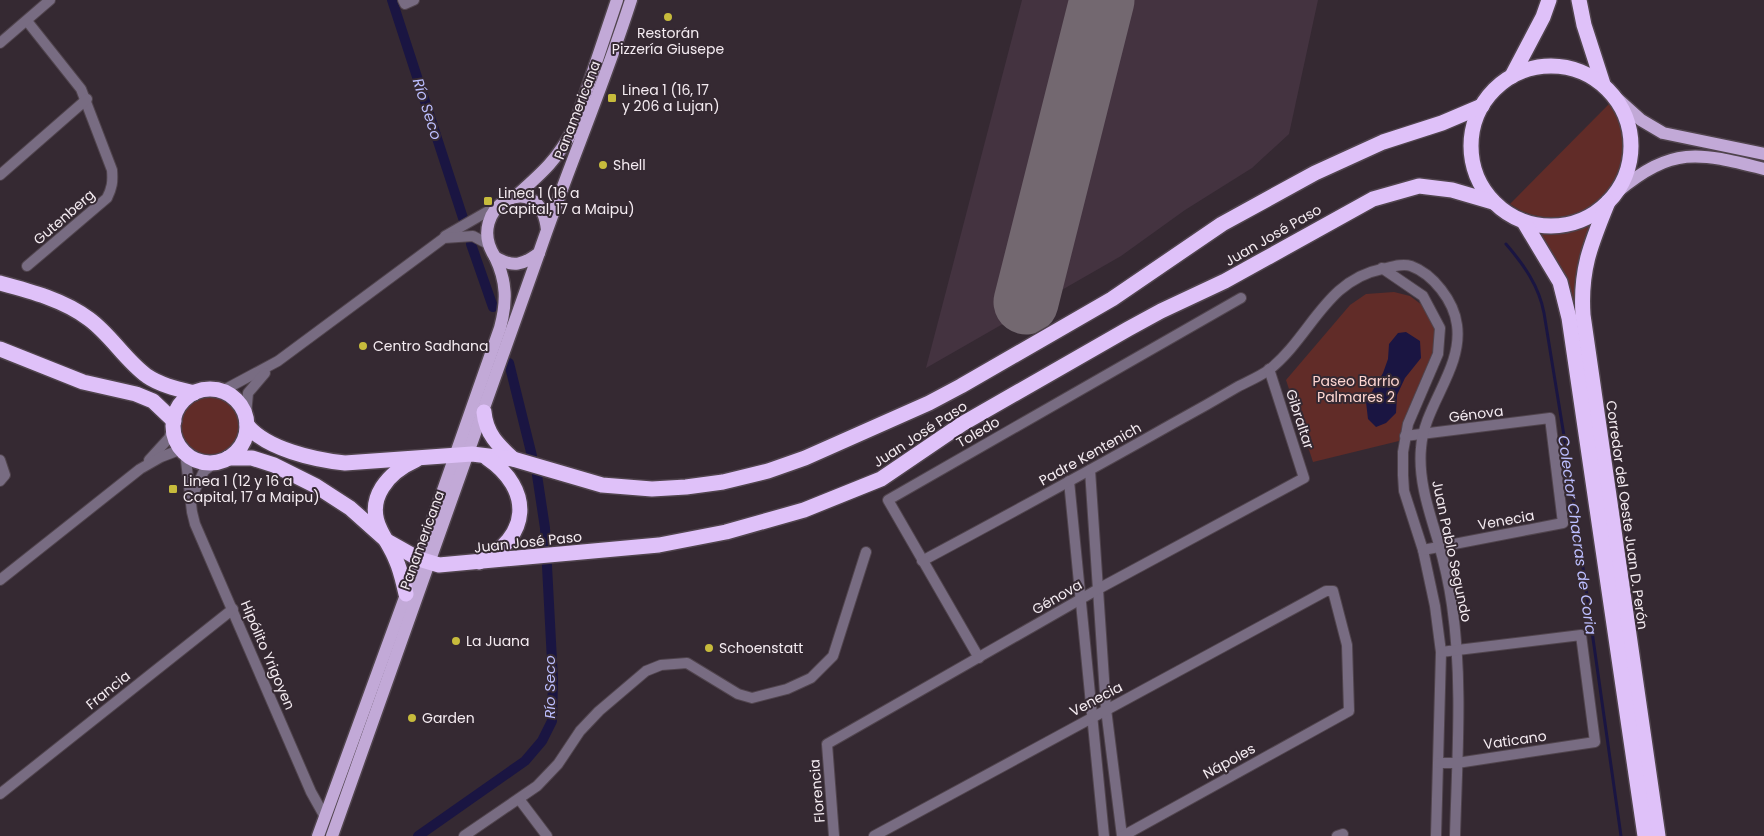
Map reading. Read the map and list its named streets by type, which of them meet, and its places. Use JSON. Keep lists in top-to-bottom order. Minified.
{"streets":{"highway":["Juan José Paso","Corredor del Oeste Juan D. Perón"],"main road":["Panamericana"],"street":["Gutenberg","Génova","Gibraltar","Toledo","Padre Kentenich","Venecia","Juan Pablo Segundo","Hipólito Yrigoyen","Francia","Vaticano","Nápoles","Florencia"]},"crossings":[["Panamericana","Juan José Paso"],["Panamericana","Hipólito Yrigoyen"],["Juan José Paso","Corredor del Oeste Juan D. Perón"],["Juan José Paso","Hipólito Yrigoyen"],["Génova","Gibraltar"],["Génova","Toledo"],["Génova","Venecia"],["Génova","Juan Pablo Segundo"],["Génova","Florencia"],["Gibraltar","Padre Kentenich"],["Gibraltar","Juan Pablo Segundo"],["Toledo","Padre Kentenich"],["Padre Kentenich","Juan Pablo Segundo"],["Venecia","Juan Pablo Segundo"],["Venecia","Nápoles"],["Juan Pablo Segundo","Vaticano"],["Hipólito Yrigoyen","Francia"]],"water":["Río Seco","Colector Chacras de Coria"],"parks":["Paseo Barrio Palmares 2"],"places":{"other":["Restorán Pizzería Giusepe","Shell","Centro Sadhana","La Juana","Schoenstatt","Garden"],"transit":["Linea 1 (16, 17 y 206 a Lujan)","Linea 1 (16 a Capital, 17 a Maipu)","Linea 1 (12 y 16 a Capital, 17 a Maipu)"]}}
